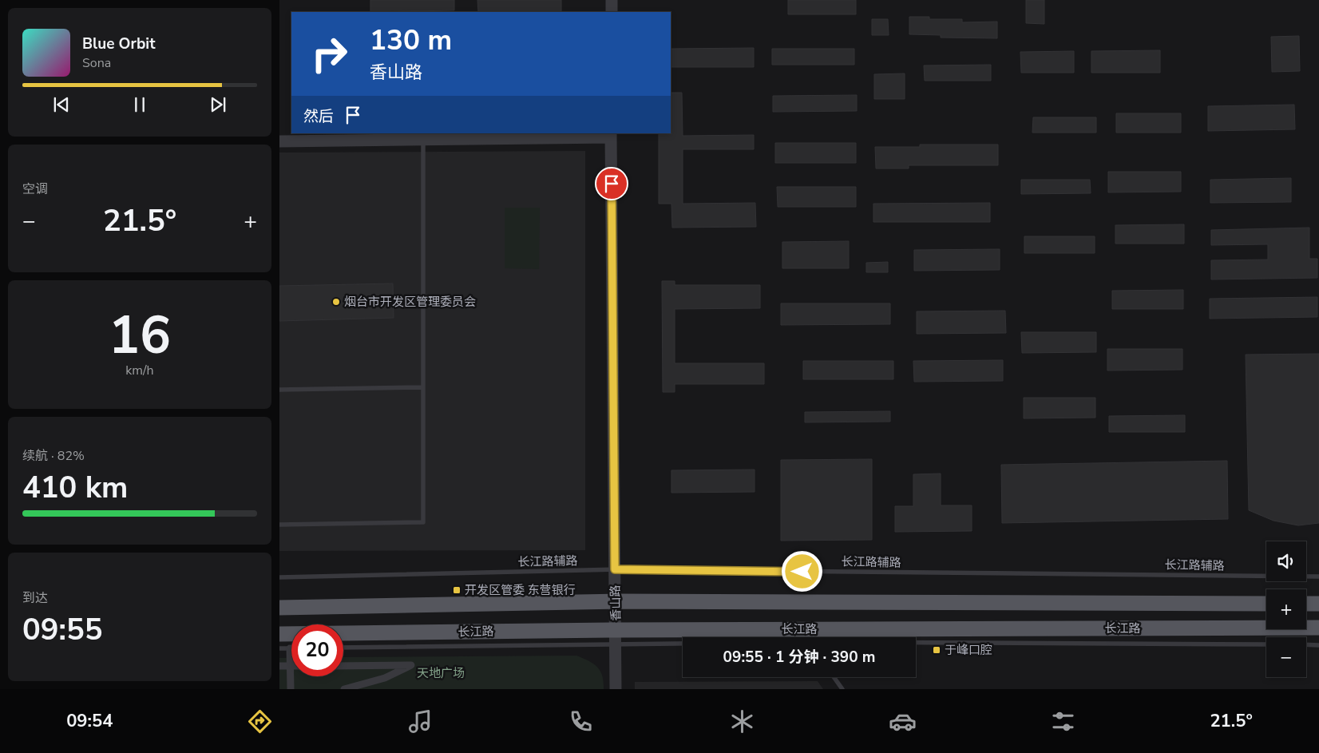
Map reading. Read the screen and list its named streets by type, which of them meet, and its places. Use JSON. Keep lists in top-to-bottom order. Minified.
{"streets":{"main road":["长江路"],"street":["香山路"],"lane":["长江路辅路"]},"crossings":[["长江路辅路","香山路"],["香山路","长江路"]],"parks":["天地广场"],"places":{"other":["烟台市开发区管理委员会"],"transit":["开发区管委 东营银行","于峰口腔"]},"page":{"turn":["130 m","香山路"],"song":["Blue Orbit","Sona"],"then":"然后","tile":["空调",["16","km/h"],["续航 · 82%","410 km"],["到达","09:55"]],"heat":["−","21.5°","+"],"map_buttons":["+","−"],"limit":"20","trip":"09:55 · 1 分钟 · 390 m","tabs":["09:54","21.5°"]}}
